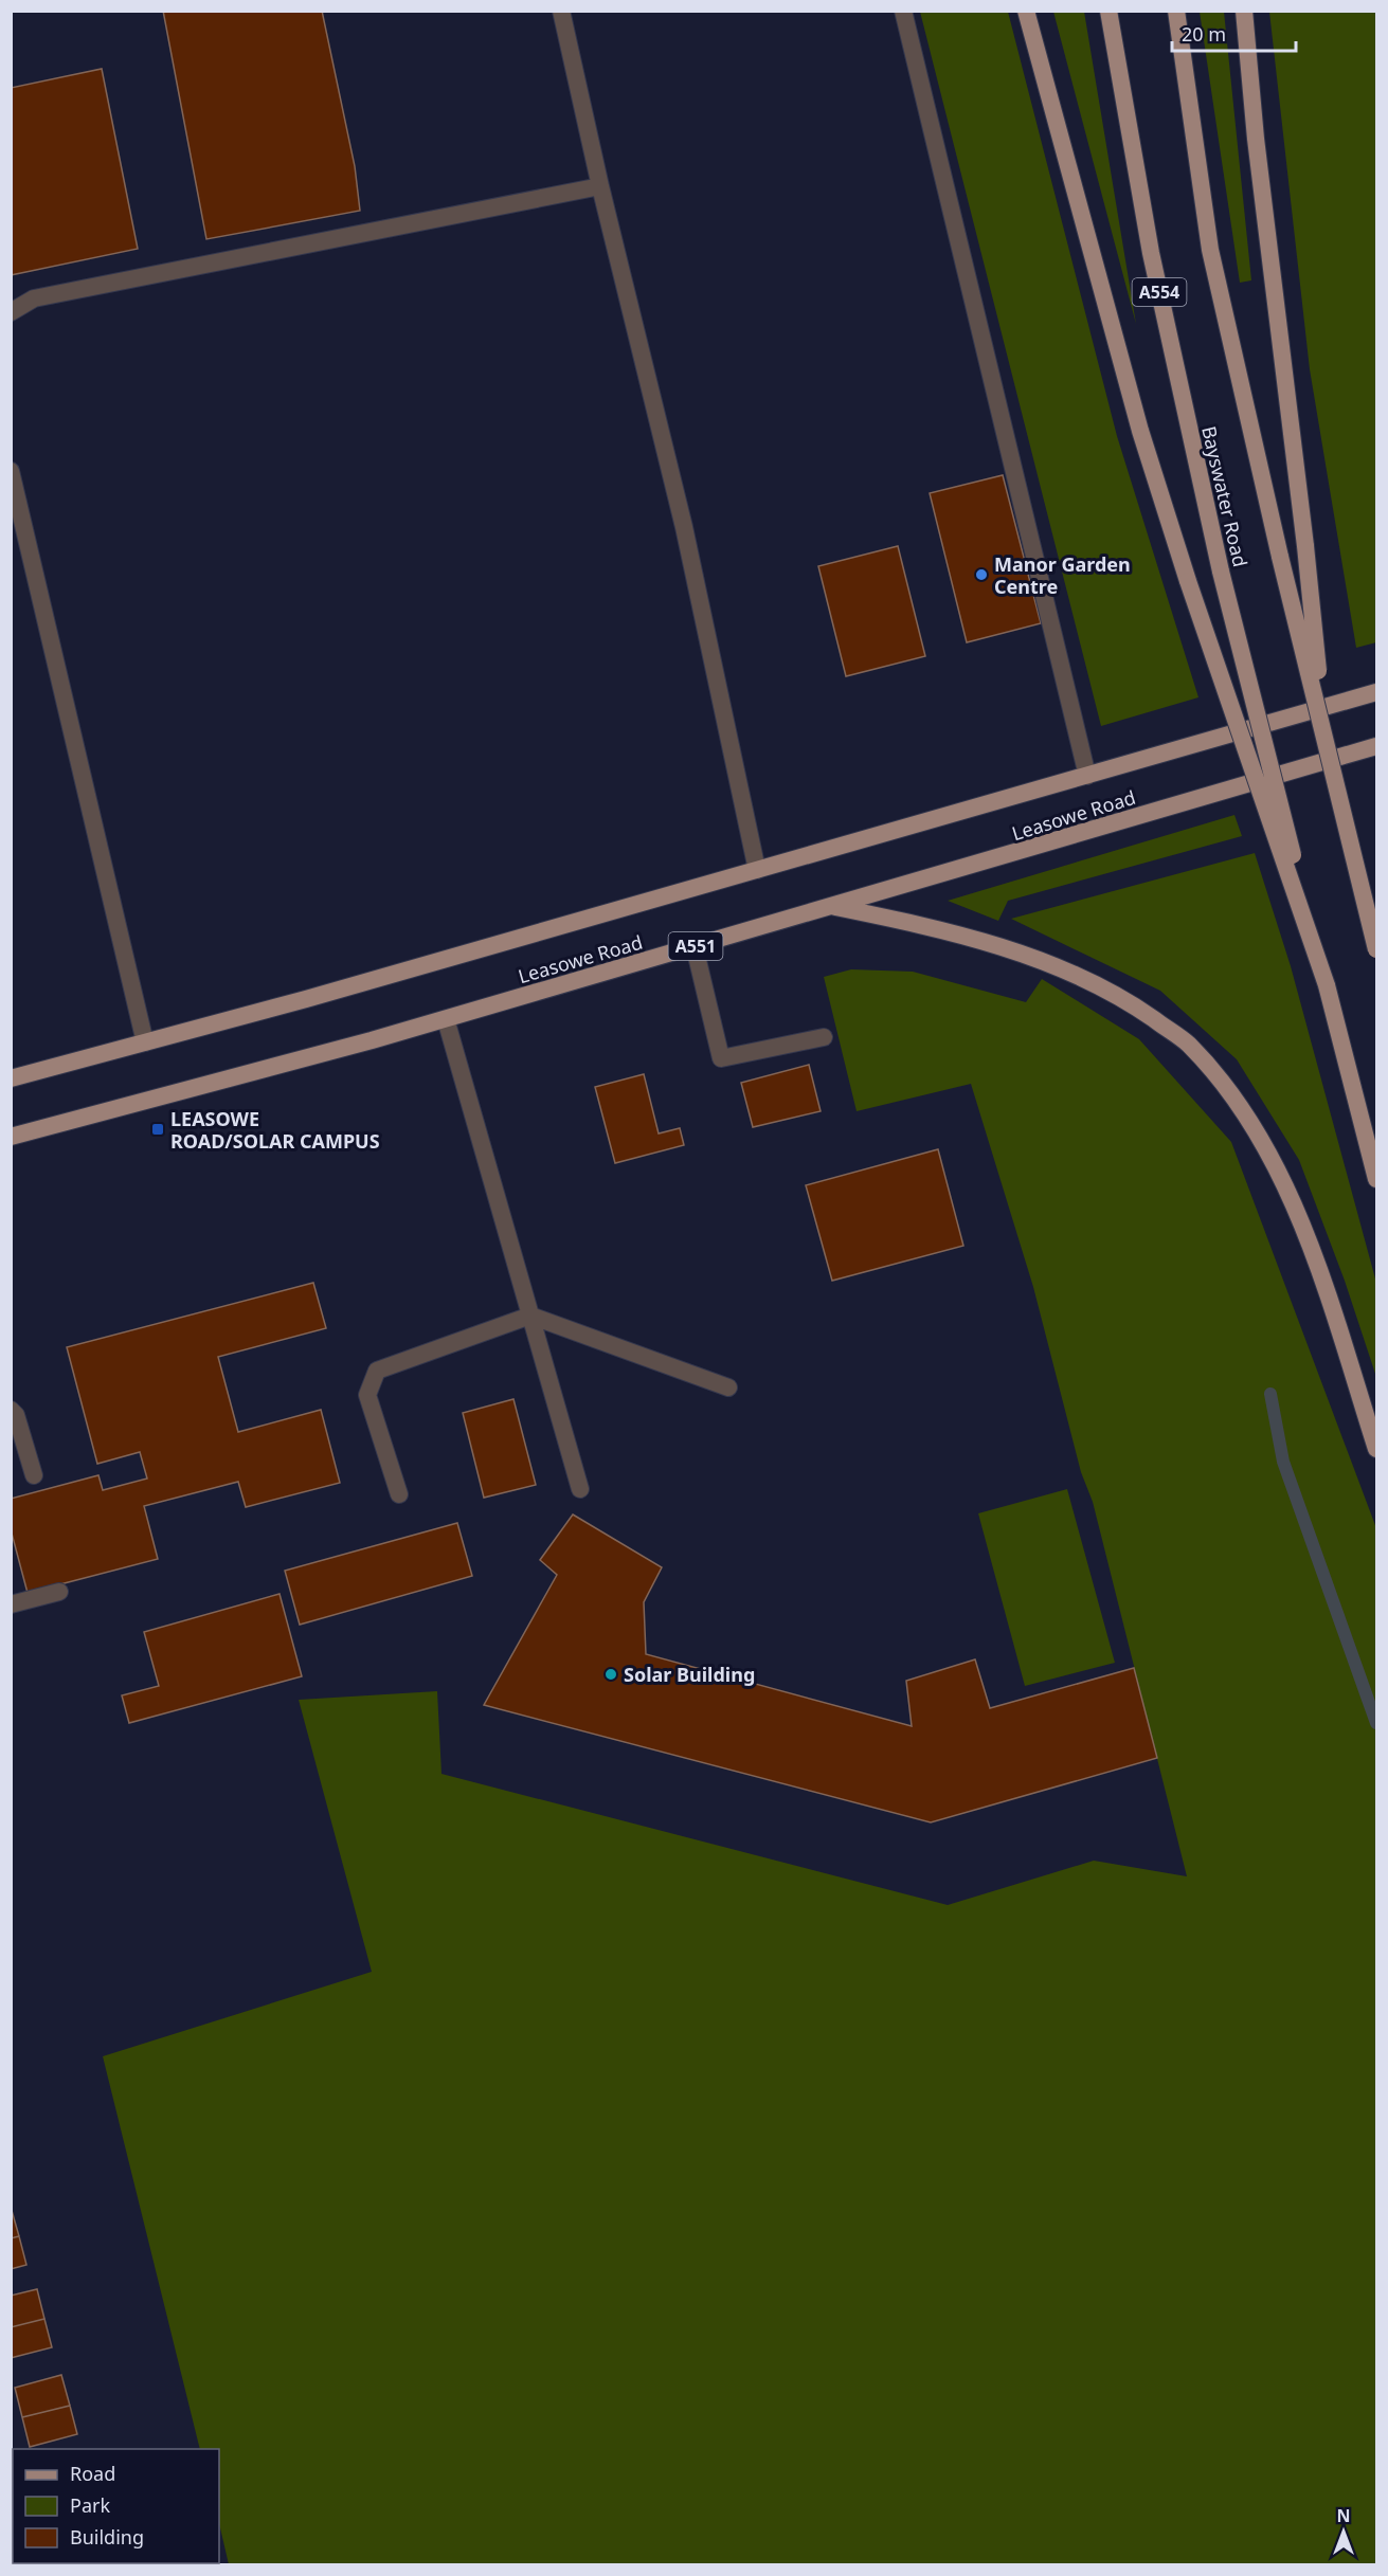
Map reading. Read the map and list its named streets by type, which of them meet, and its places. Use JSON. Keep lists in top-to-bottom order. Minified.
{"streets":{"main road":["A554","Bayswater Road","Leasowe Road","A551"]},"crossings":[["A554","Bayswater Road"]],"places":{"other":["Manor Garden Centre","Solar Building"],"transit":["LEASOWE ROAD/SOLAR CAMPUS"]},"legend":["Road","Park","Building"],"scale_bar":"20 m","north":"top"}
